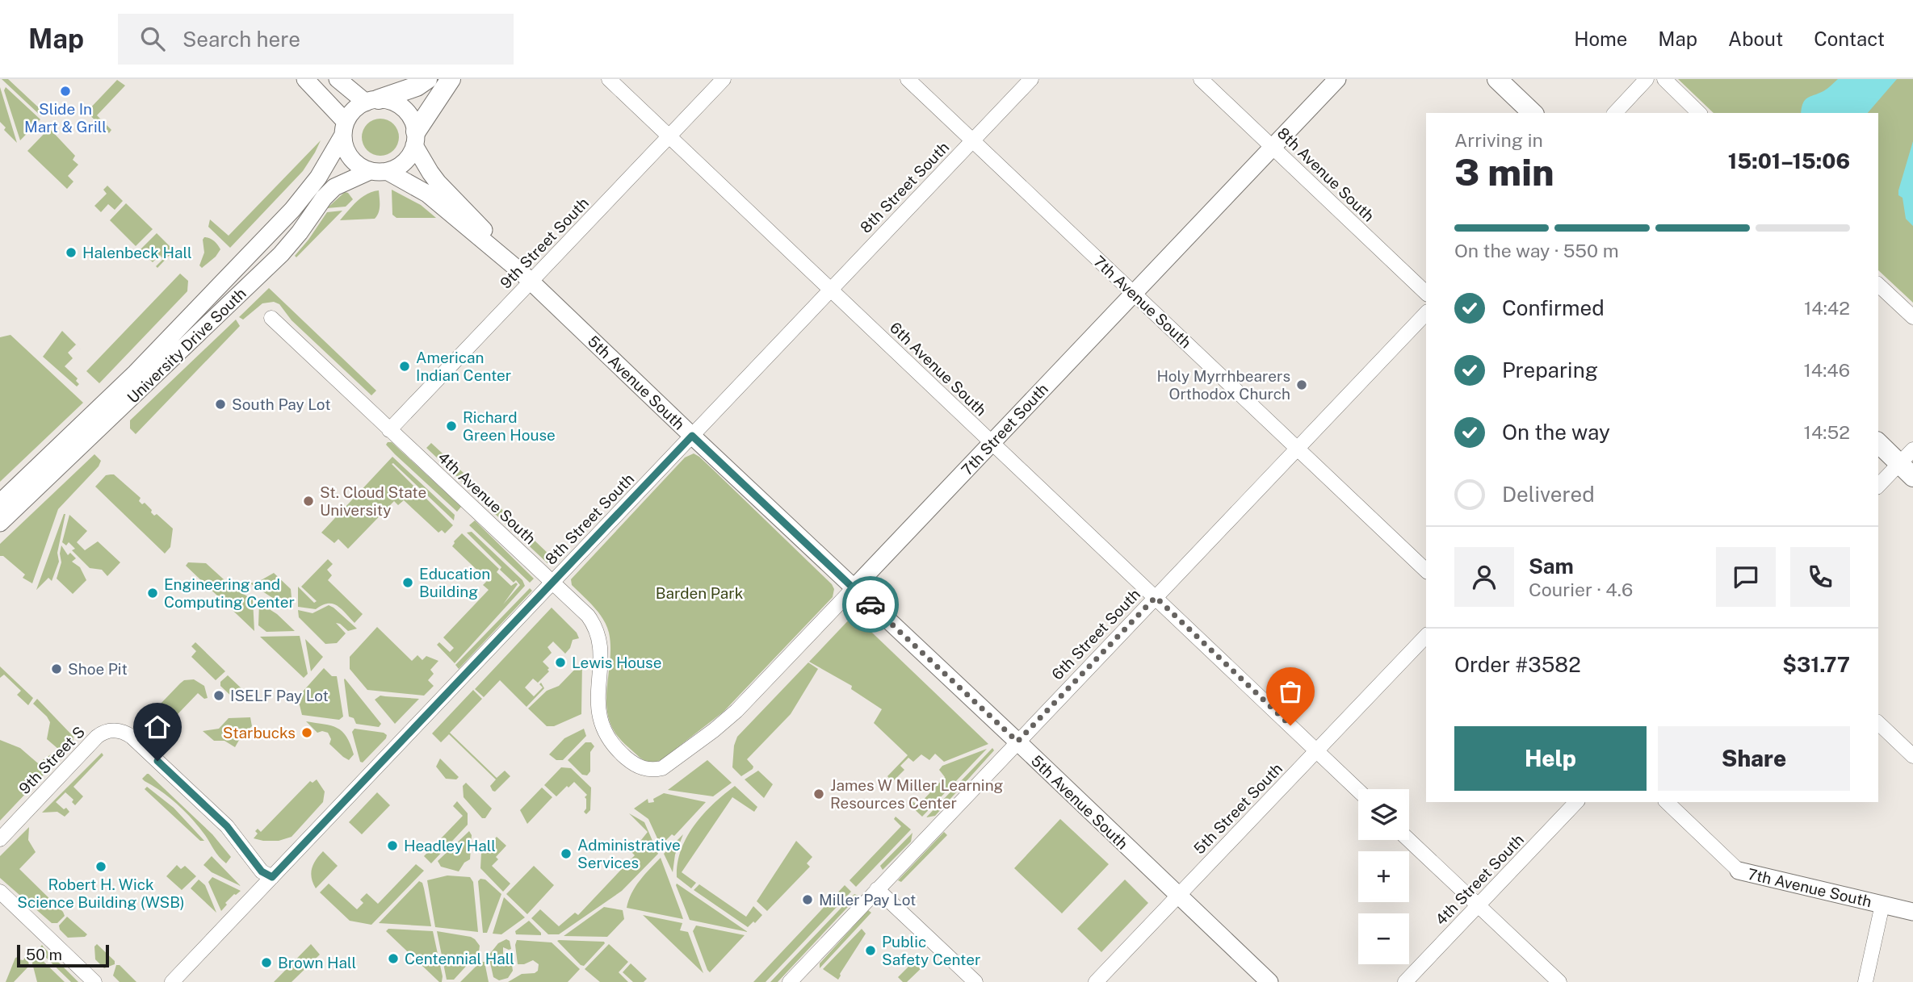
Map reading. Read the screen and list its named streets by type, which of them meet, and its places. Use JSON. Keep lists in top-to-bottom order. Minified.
{"streets":{"street":["8th Avenue South","8th Street South","9th Street South","7th Avenue South","University Drive South","6th Avenue South","5th Avenue South","7th Street South","4th Avenue South","6th Street South","9th Street S","5th Street South","4th Street South"]},"crossings":[["8th Avenue South","7th Street South"],["8th Street South","7th Avenue South"],["8th Street South","6th Avenue South"],["8th Street South","5th Avenue South"],["8th Street South","4th Avenue South"],["8th Street South","9th Street S"],["9th Street South","6th Avenue South"],["9th Street South","5th Avenue South"],["9th Street South","4th Avenue South"],["7th Avenue South","7th Street South"],["7th Avenue South","6th Street South"],["University Drive South","5th Avenue South"],["6th Avenue South","7th Street South"],["6th Avenue South","6th Street South"],["6th Avenue South","5th Street South"],["5th Avenue South","7th Street South"],["5th Avenue South","6th Street South"],["5th Avenue South","5th Street South"],["7th Street South","4th Avenue South"]],"parks":["Barden Park"],"places":["Slide In Mart & Grill","Halenbeck Hall","American Indian Center","Holy Myrrhbearers Orthodox Church","South Pay Lot","Richard Green House","St. Cloud State University","Education Building","Engineering and Computing Center","Lewis House","Shoe Pit","ISELF Pay Lot","Starbucks","James W Miller Learning Resources Center","Headley Hall","Administrative Services","Robert H. Wick Science Building (WSB)","Miller Pay Lot","Public Safety Center","Centennial Hall","Brown Hall"],"scale_bar":"50 m","page":{"header":"Map","search":"Search here","nav":["Home","Map","About","Contact"],"heading":["3 min","Arriving in","15:01–15:06"],"panel":["Sam","Courier · 4.6","Order #3582","$31.77"],"bar":"On the way · 550 m","list":[["Confirmed","14:42"],["Preparing","14:46"],["On the way","14:52"],"Delivered"],"buttons":["Help","Share"],"map_buttons":["+","−"],"scale":"50 m"}}
